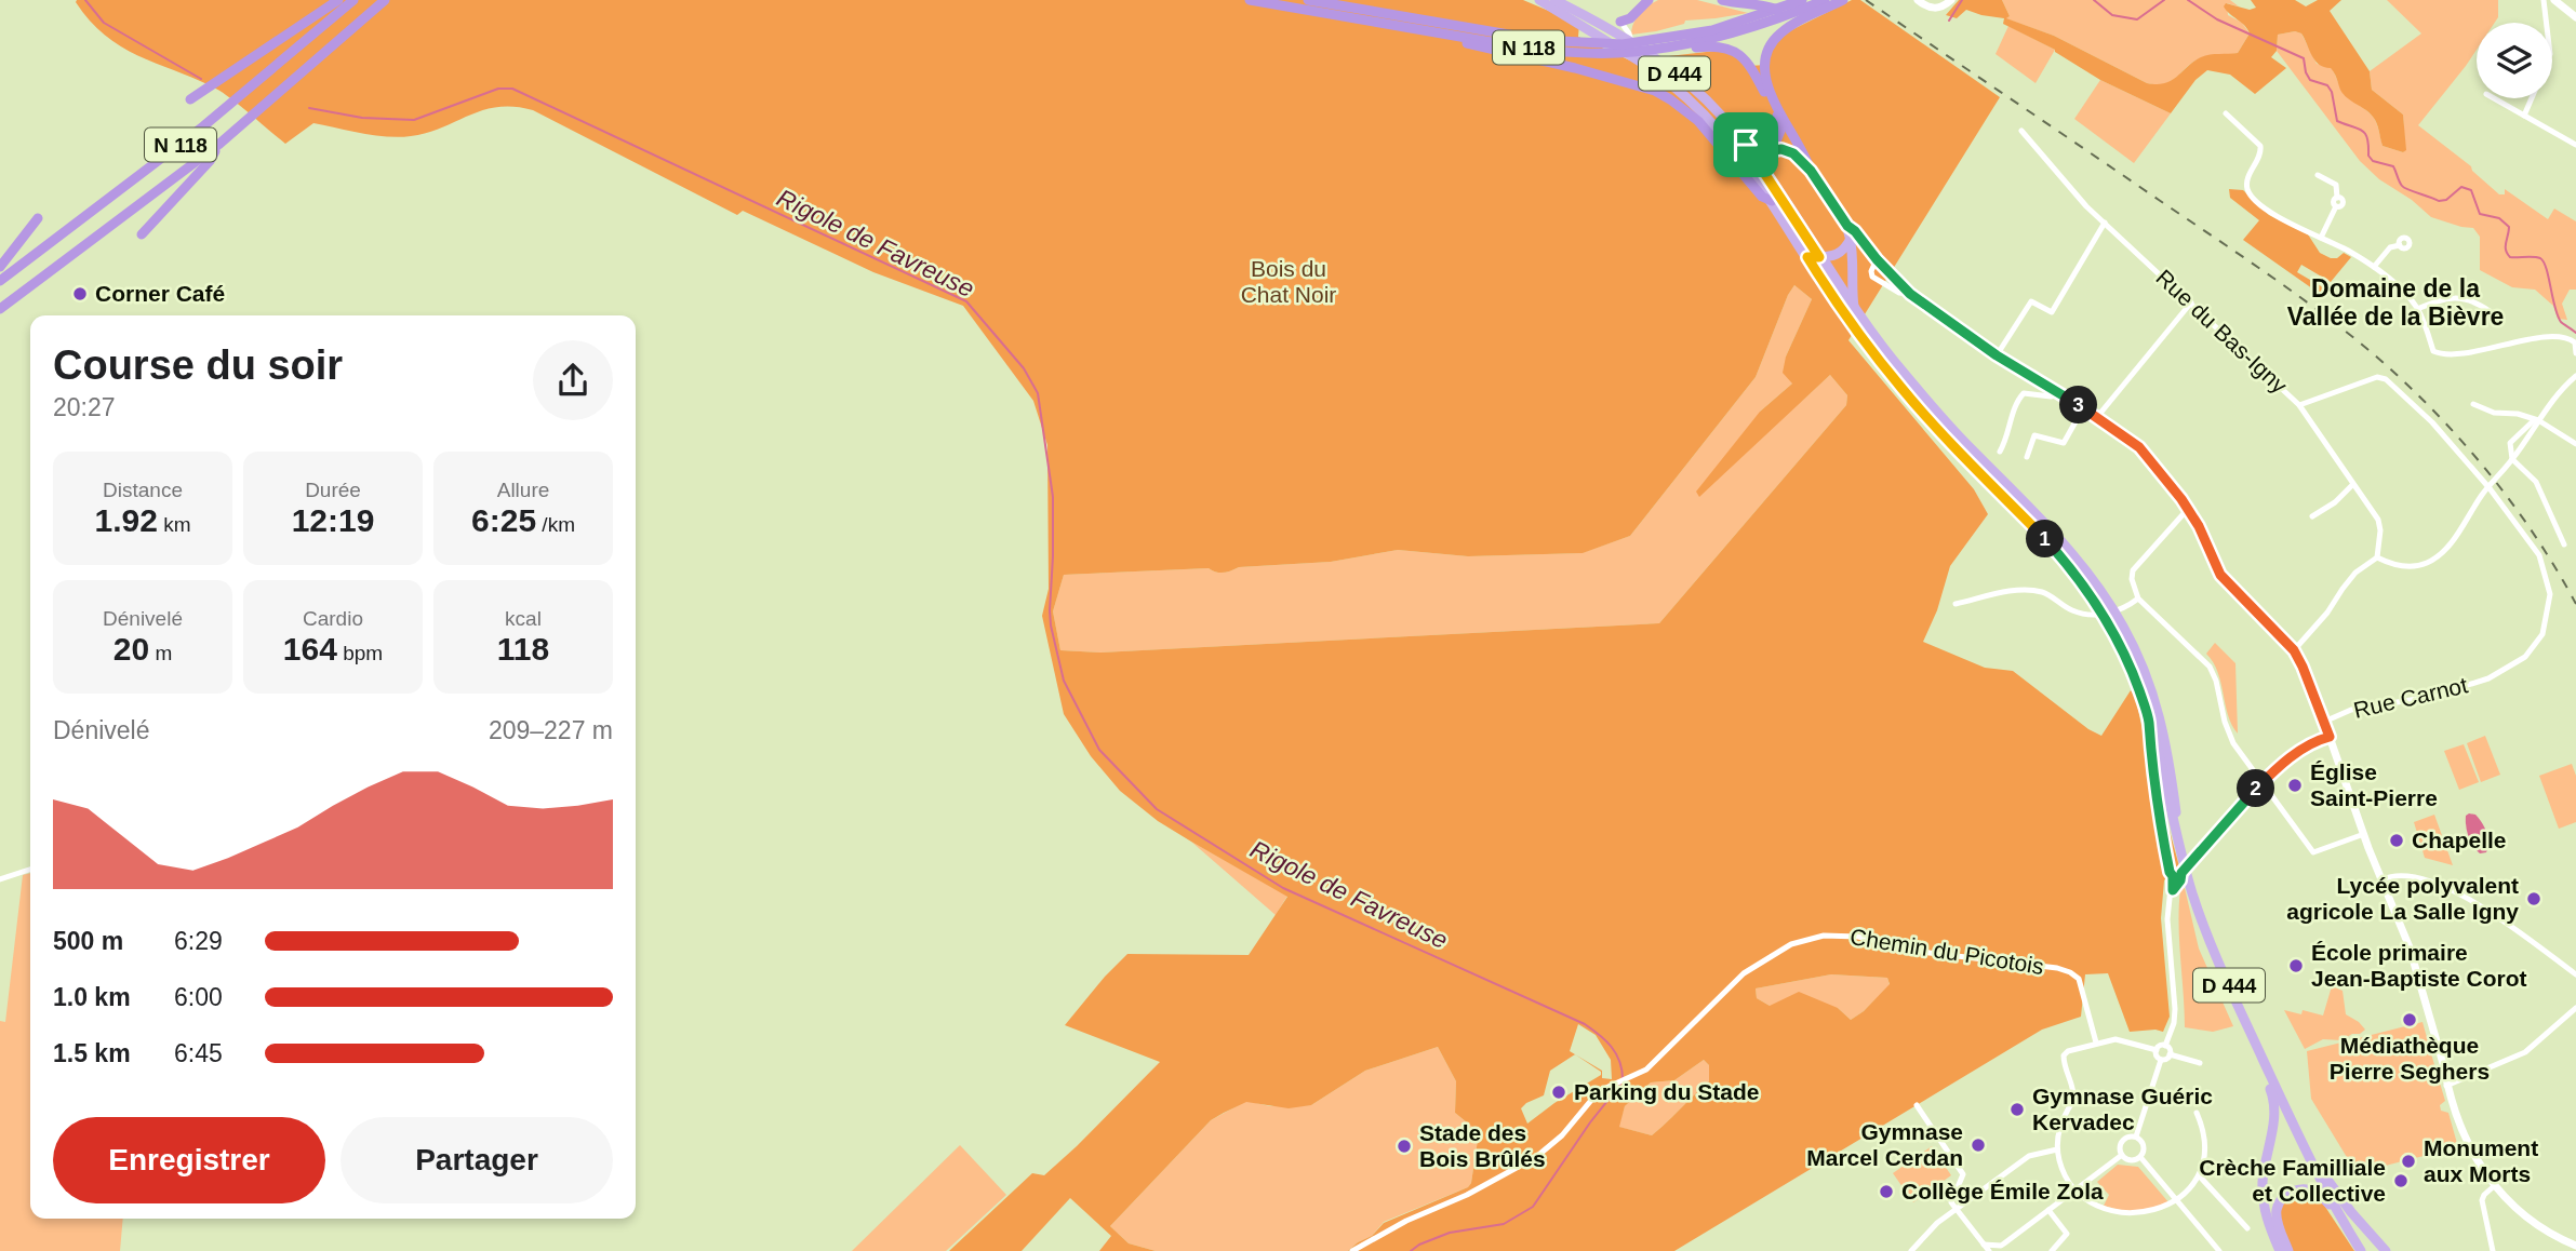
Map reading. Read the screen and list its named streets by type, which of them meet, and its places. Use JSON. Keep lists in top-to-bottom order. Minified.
{"streets":{"highway":["N 118"],"main road":["D 444"],"street":["Rue du Bas-Igny","Rue Carnot","Chemin du Picotois"]},"crossings":[["Rue du Bas-Igny","Rue Carnot"]],"districts":["Domaine de la Vallée de la Bièvre"],"water":["Rigole de Favreuse"],"parks":["Bois du Chat Noir"],"places":["Corner Café","Église Saint-Pierre","Chapelle","Lycée polyvalent agricole La Salle Igny","École primaire Jean-Baptiste Corot","Médiathèque Pierre Seghers","Parking du Stade","Gymnase Guéric Kervadec","Gymnase Marcel Cerdan","Stade des Bois Brûlés","Monument aux Morts","Crèche Familliale et Collective","Collège Émile Zola"],"page":{"heading":["Course du soir","20:27"],"pins":["3","1","2"],"stats":[["Distance","1.92 km"],["Durée","12:19"],["Allure","6:25 /km"],["Dénivelé","20 m"],["Cardio","164 bpm"],["kcal","118"]],"chart":["Dénivelé","209–227 m"],"list":[{"name":"500 m","note":"6:29"},{"name":"1.0 km","note":"6:00"},{"name":"1.5 km","note":"6:45"}],"buttons":["Enregistrer","Partager"]}}
